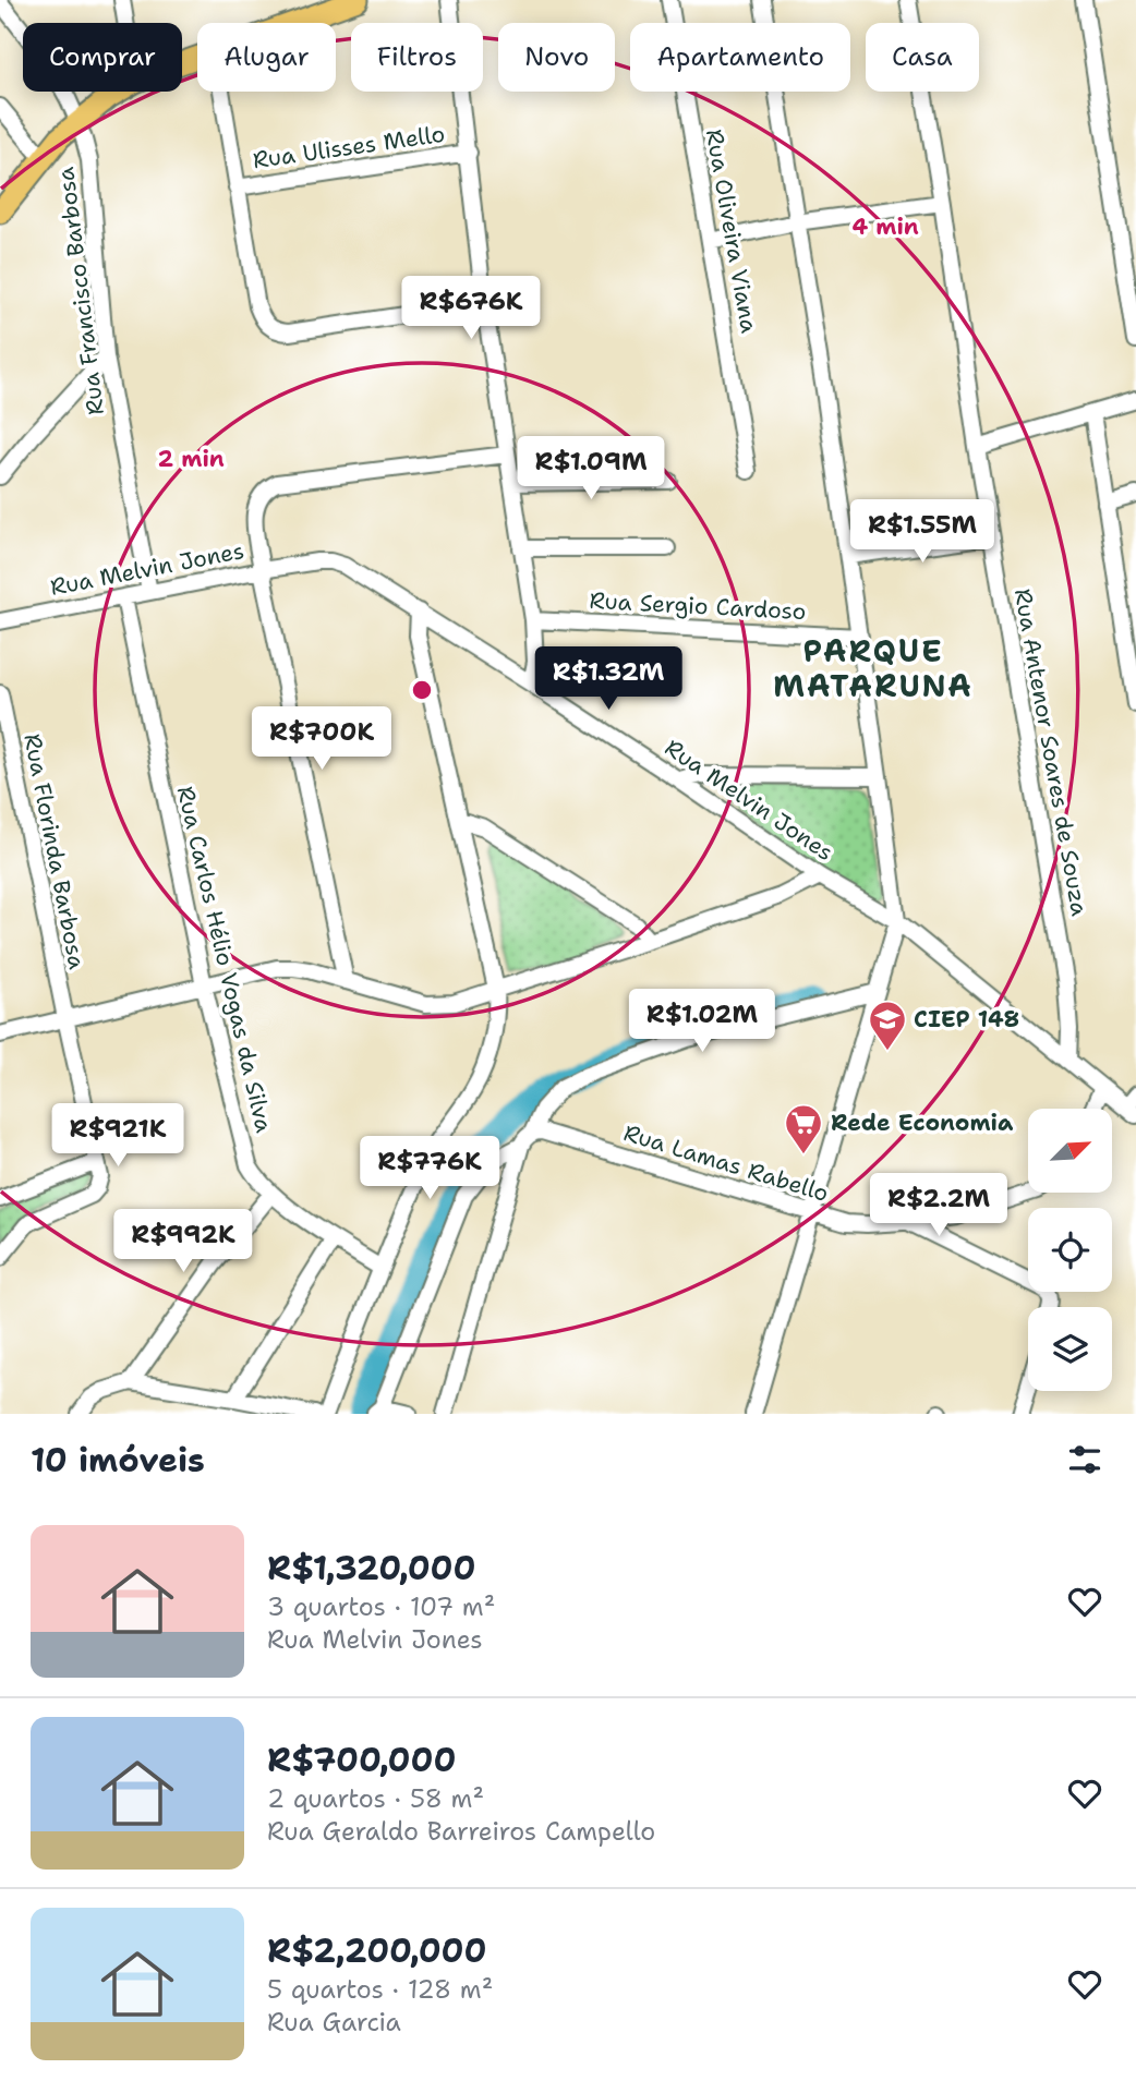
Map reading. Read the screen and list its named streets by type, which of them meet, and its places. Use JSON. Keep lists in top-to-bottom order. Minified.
{"streets":{"street":["Rua Ulisses Mello","Rua Oliveira Viana","Rua Francisco Barbosa","Rua Melvin Jones","Rua Sergio Cardoso","Rua Antenor Soares de Souza","Rua Florinda Barbosa","Rua Carlos Hélio Vogas da Silva","Rua Lamas Rabello"]},"crossings":[["Rua Francisco Barbosa","Rua Melvin Jones"],["Rua Melvin Jones","Rua Antenor Soares de Souza"],["Rua Melvin Jones","Rua Carlos Hélio Vogas da Silva"]],"districts":["PARQUE MATARUNA"],"places":{"school or university":["CIEP 148"],"supermarket":["Rede Economia"]},"north":"top right","page":{"chip":["Comprar","Alugar","Filtros","Novo","Apartamento","Casa"],"price":["R$676K","R$1.09M","R$1.55M","R$1.32M","R$700K","R$1.02M","R$921K","R$776K","R$2.2M","R$992K"],"heading":"10 imóveis","list":[{"name":"R$1,320,000","note":"3 quartos · 107 m² · Rua Melvin Jones"},{"name":"R$700,000","note":"2 quartos · 58 m² · Rua Geraldo Barreiros Campello"},{"name":"R$2,200,000","note":"5 quartos · 128 m² · Rua Garcia"}]},"rings":["4 min","2 min"]}
